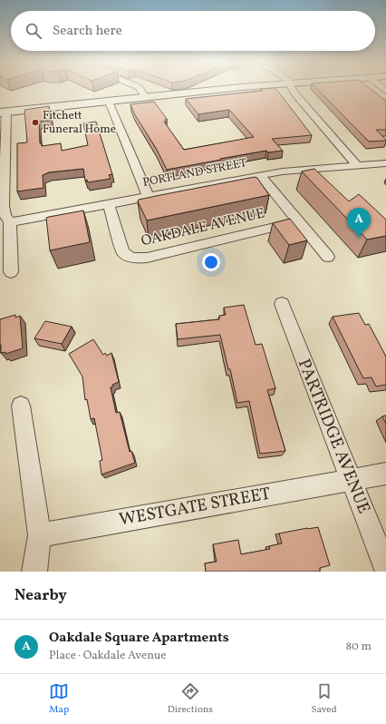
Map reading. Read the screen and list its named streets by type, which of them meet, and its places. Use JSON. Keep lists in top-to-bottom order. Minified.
{"streets":{"street":["PORTLAND STREET","OAKDALE AVENUE","PARTRIDGE AVENUE","WESTGATE STREET"]},"crossings":[["PORTLAND STREET","OAKDALE AVENUE"],["PARTRIDGE AVENUE","WESTGATE STREET"]],"places":["Fitchett Funeral Home"],"page":{"search":"Search here","pins":"A","heading":"Nearby","list":[{"mark":"A","name":"Oakdale Square Apartments","note":"Place · Oakdale Avenue","value":"80 m"}],"nav":["Map","Directions","Saved"]}}
